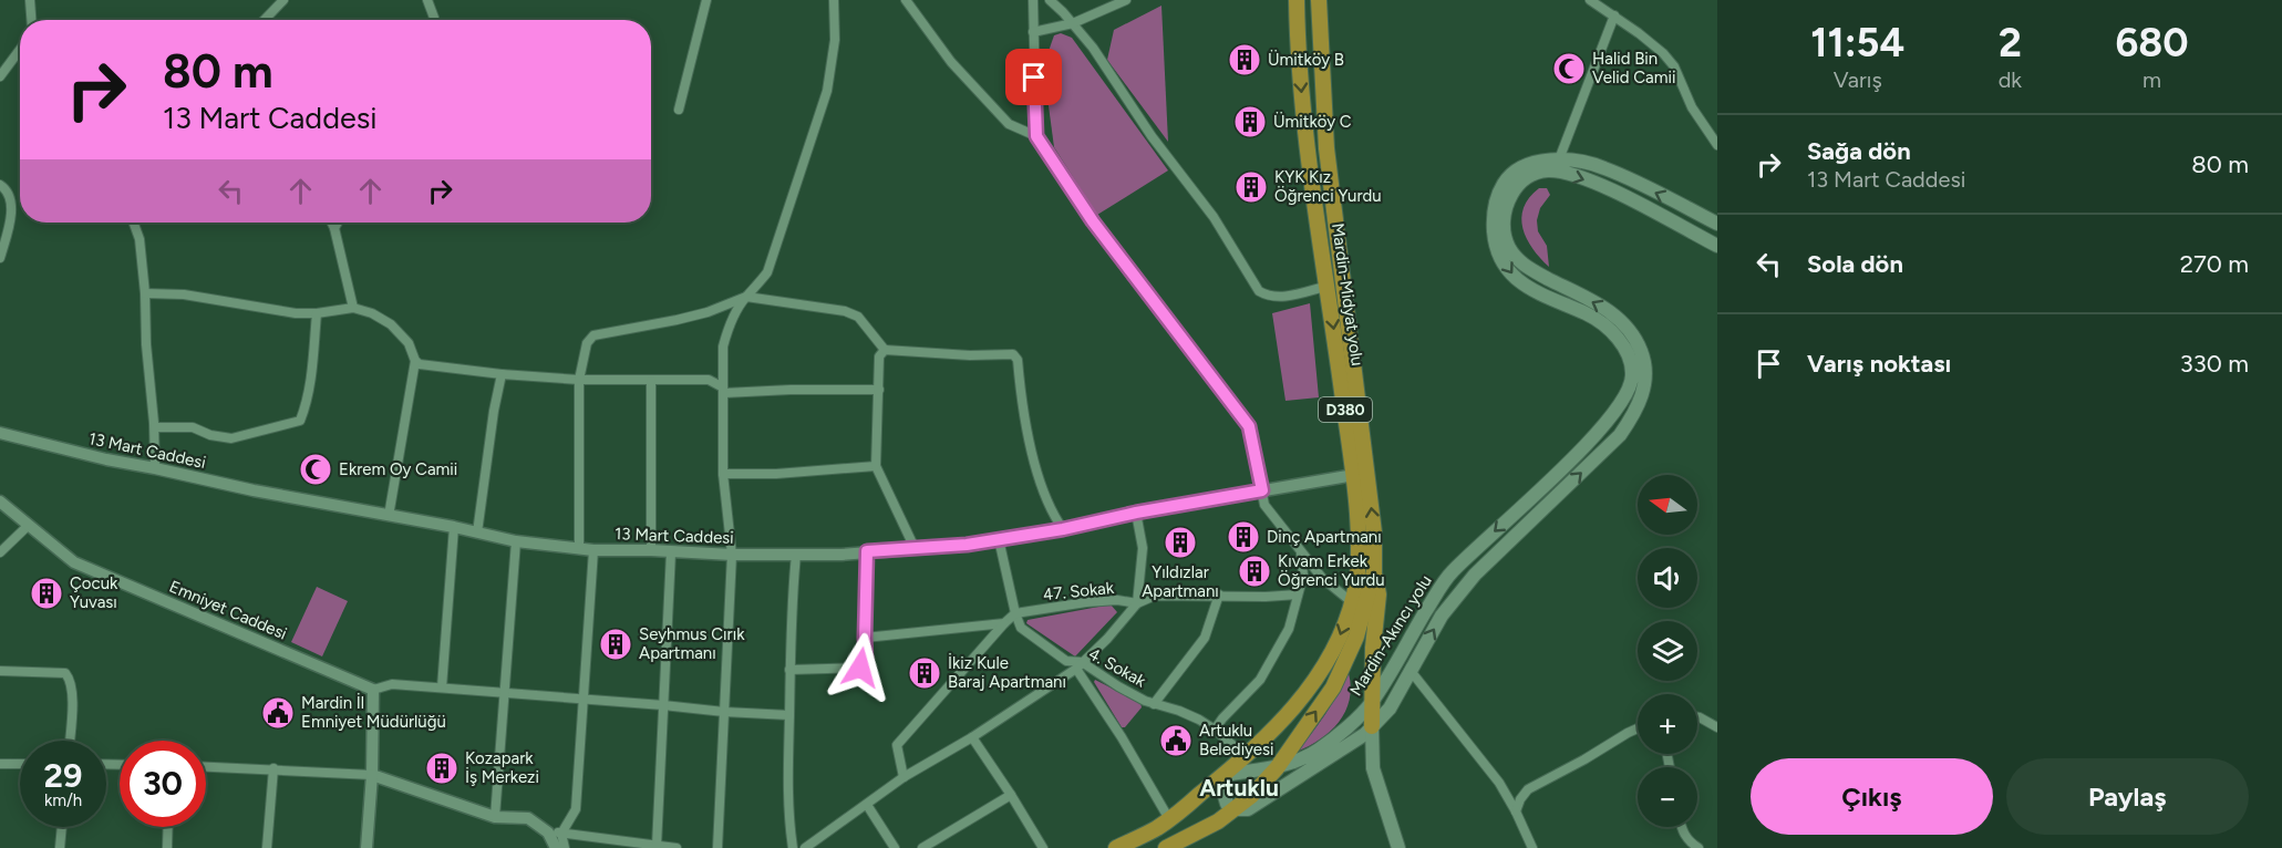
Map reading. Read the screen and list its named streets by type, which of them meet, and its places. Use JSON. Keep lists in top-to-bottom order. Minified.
{"streets":{"highway":["Mardin-Midyat yolu","D380"],"main road":["Mardin-Akıncı yolu"],"street":["13 Mart Caddesi","47. Sokak","Emniyet Caddesi","4. Sokak"]},"crossings":[["Mardin-Midyat yolu","13 Mart Caddesi"],["Mardin-Midyat yolu","Mardin-Akıncı yolu"],["Mardin-Midyat yolu","4. Sokak"],["13 Mart Caddesi","4. Sokak"],["47. Sokak","4. Sokak"]],"districts":["Artuklu"],"places":{"building":["Ümitköy B","Ümitköy C","KYK Kız Öğrenci Yurdu","Dinç Apartmanı","Yıldızlar Apartmanı","Kıvam Erkek Öğrenci Yurdu","Çocuk Yuvası","Seyhmus Cırık Apartmanı","İkiz Kule Baraj Apartmanı","Kozapark İş Merkezi"],"mosque":["Halid Bin Velid Camii","Ekrem Oy Camii"],"public building":["Mardin İl Emniyet Müdürlüğü","Artuklu Belediyesi"]},"north":"left","page":{"eta":["11:54","Varış","2","dk","680","m"],"turn":["80 m","13 Mart Caddesi"],"list":[{"name":"Sağa dön","note":"13 Mart Caddesi","value":"80 m"},{"name":"Sola dön","value":"270 m"},{"name":"Varış noktası","value":"330 m"}],"map_buttons":["+","−"],"speed":"29 km/h","limit":"30","buttons":["Çıkış","Paylaş"]}}
